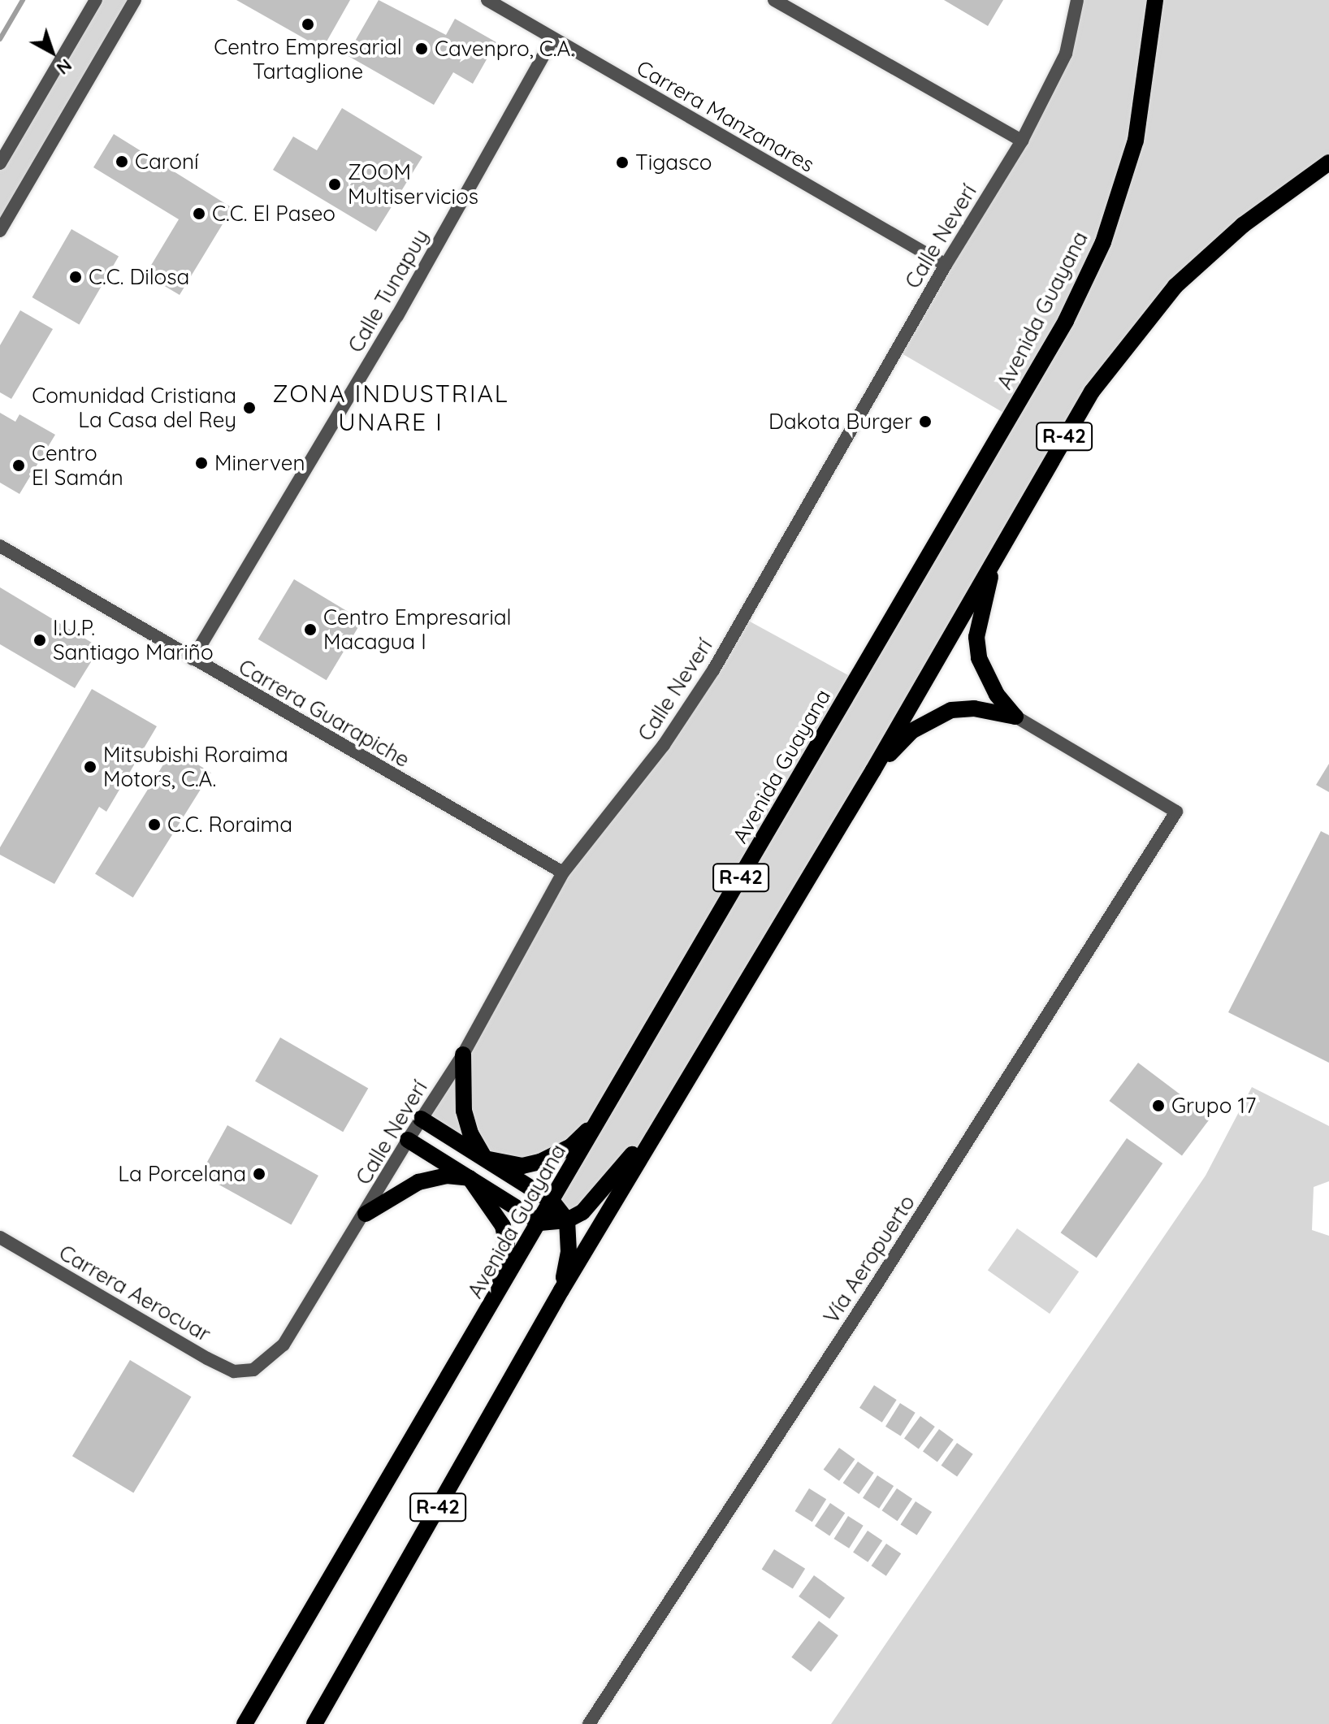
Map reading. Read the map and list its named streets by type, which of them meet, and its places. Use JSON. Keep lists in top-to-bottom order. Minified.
{"streets":{"main road":["Avenida Guayana","R-42"],"street":["Carrera Manzanares","Calle Neverí","Calle Tunapuy","Carrera Guarapiche","Vía Aeropuerto","Carrera Aerocuar"]},"crossings":[["Carrera Manzanares","Calle Neverí"],["Carrera Manzanares","Calle Tunapuy"],["Calle Neverí","Carrera Guarapiche"],["Calle Neverí","Carrera Aerocuar"],["Calle Tunapuy","Carrera Guarapiche"]],"districts":["ZONA INDUSTRIAL UNARE I"],"places":["Centro Empresarial Tartaglione","Cavenpro, C.A.","Caroní","Tigasco","ZOOM Multiservicios","C.C. El Paseo","C.C. Dilosa","Comunidad Cristiana La Casa del Rey","Dakota Burger","Minerven","Centro El Samán","Centro Empresarial Macagua I","I.U.P. Santiago Mariño","Mitsubishi Roraima Motors, C.A.","C.C. Roraima","Grupo 17","La Porcelana"],"north":"bottom right"}
